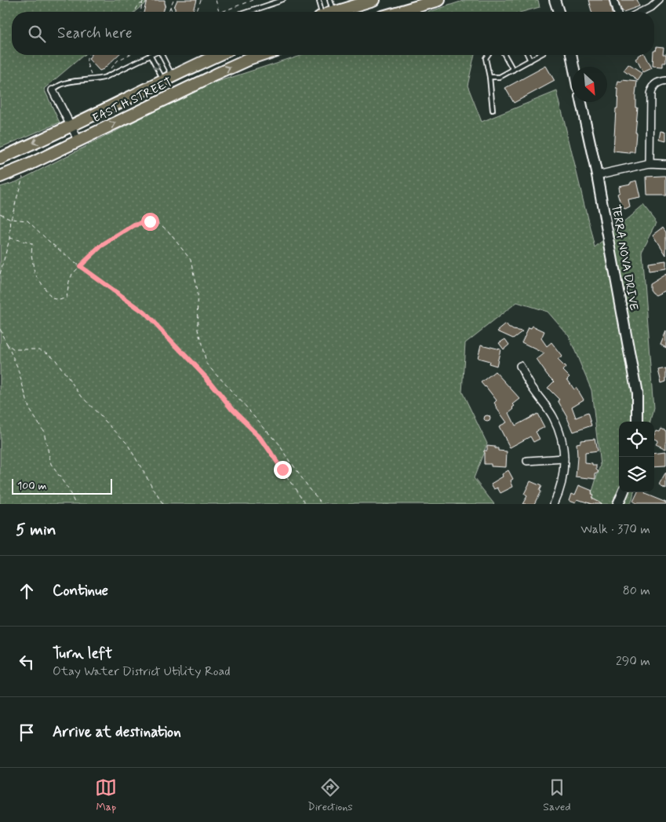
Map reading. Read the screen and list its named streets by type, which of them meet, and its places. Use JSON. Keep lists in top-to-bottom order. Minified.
{"streets":{"main road":["EAST H STREET"],"street":["TERRA NOVA DRIVE"]},"scale_bar":"100 m","north":"bottom right","page":{"search":"Search here","scale":"100 m","heading":["5 min","Walk · 370 m"],"list":[["Continue","80 m"],["Turn left","Otay Water District Utility Road","290 m"],"Arrive at destination"],"nav":["Map","Directions","Saved"]}}
